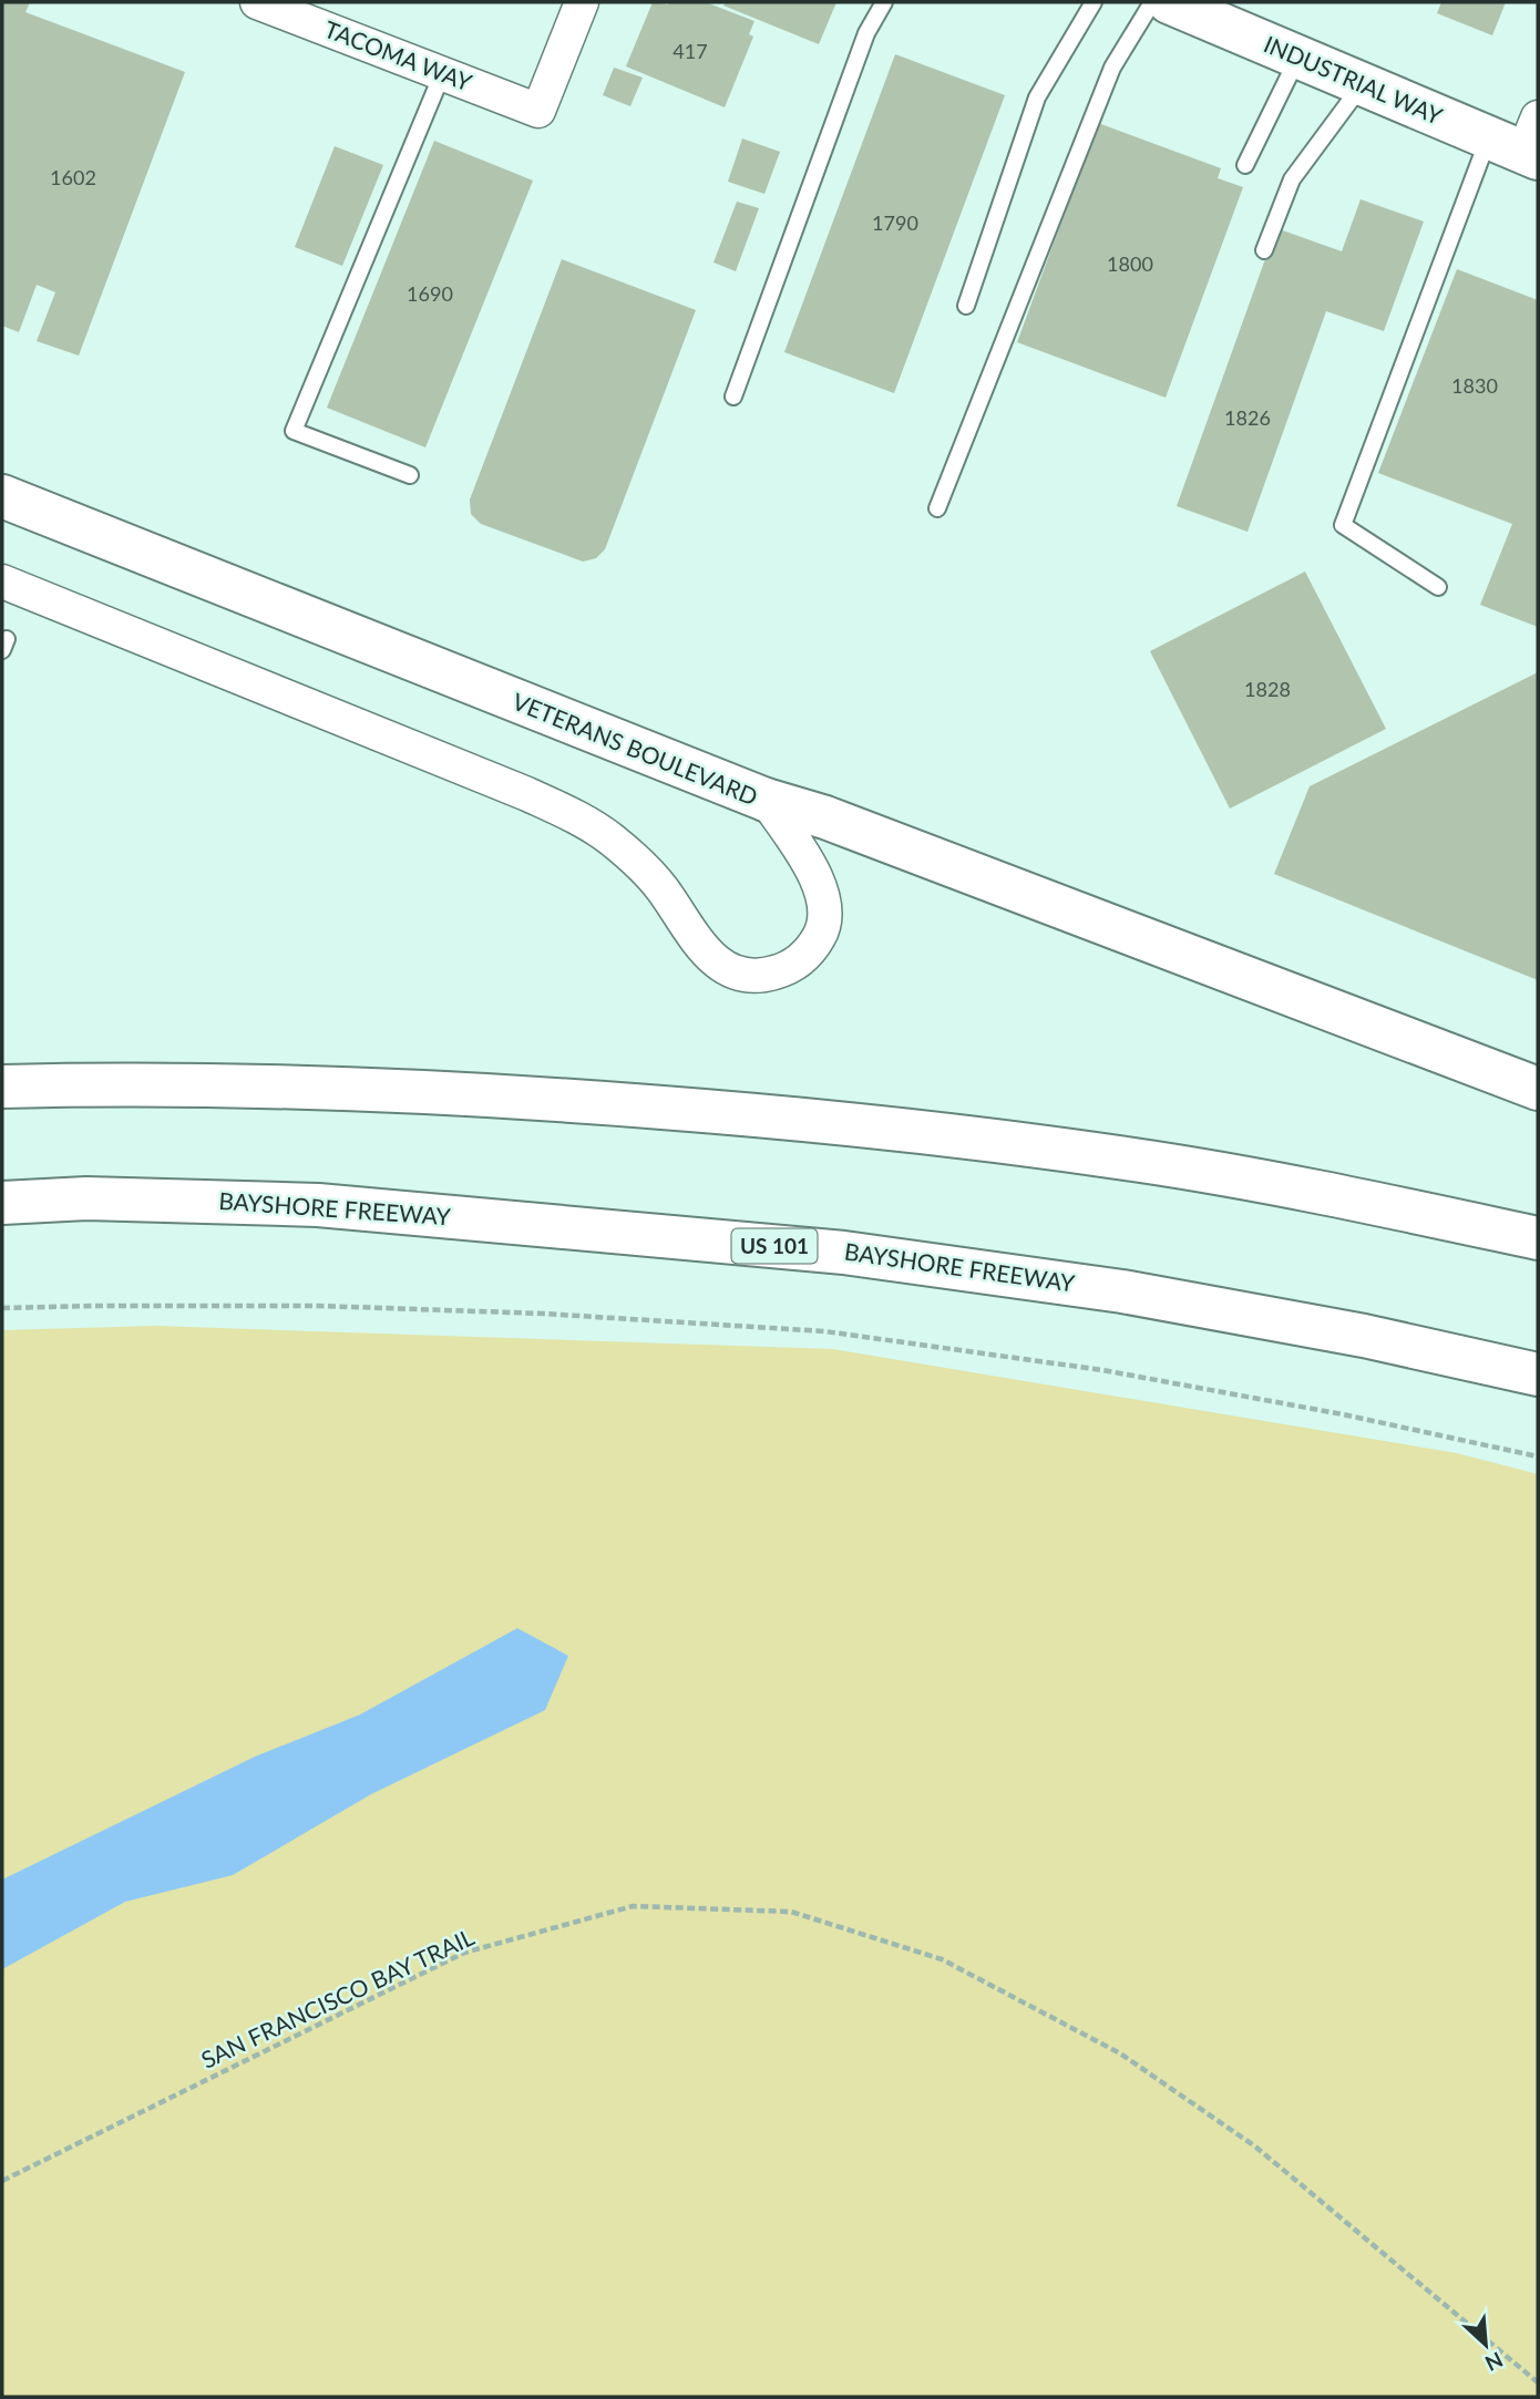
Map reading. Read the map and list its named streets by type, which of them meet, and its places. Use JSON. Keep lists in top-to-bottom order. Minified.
{"streets":{"main road":["INDUSTRIAL WAY","VETERANS BOULEVARD","BAYSHORE FREEWAY","US 101"],"street":["TACOMA WAY"],"path":["SAN FRANCISCO BAY TRAIL"]},"house_numbers":["417","1602","1790","1800","1690","1830","1826","1828"],"north":"bottom right"}
